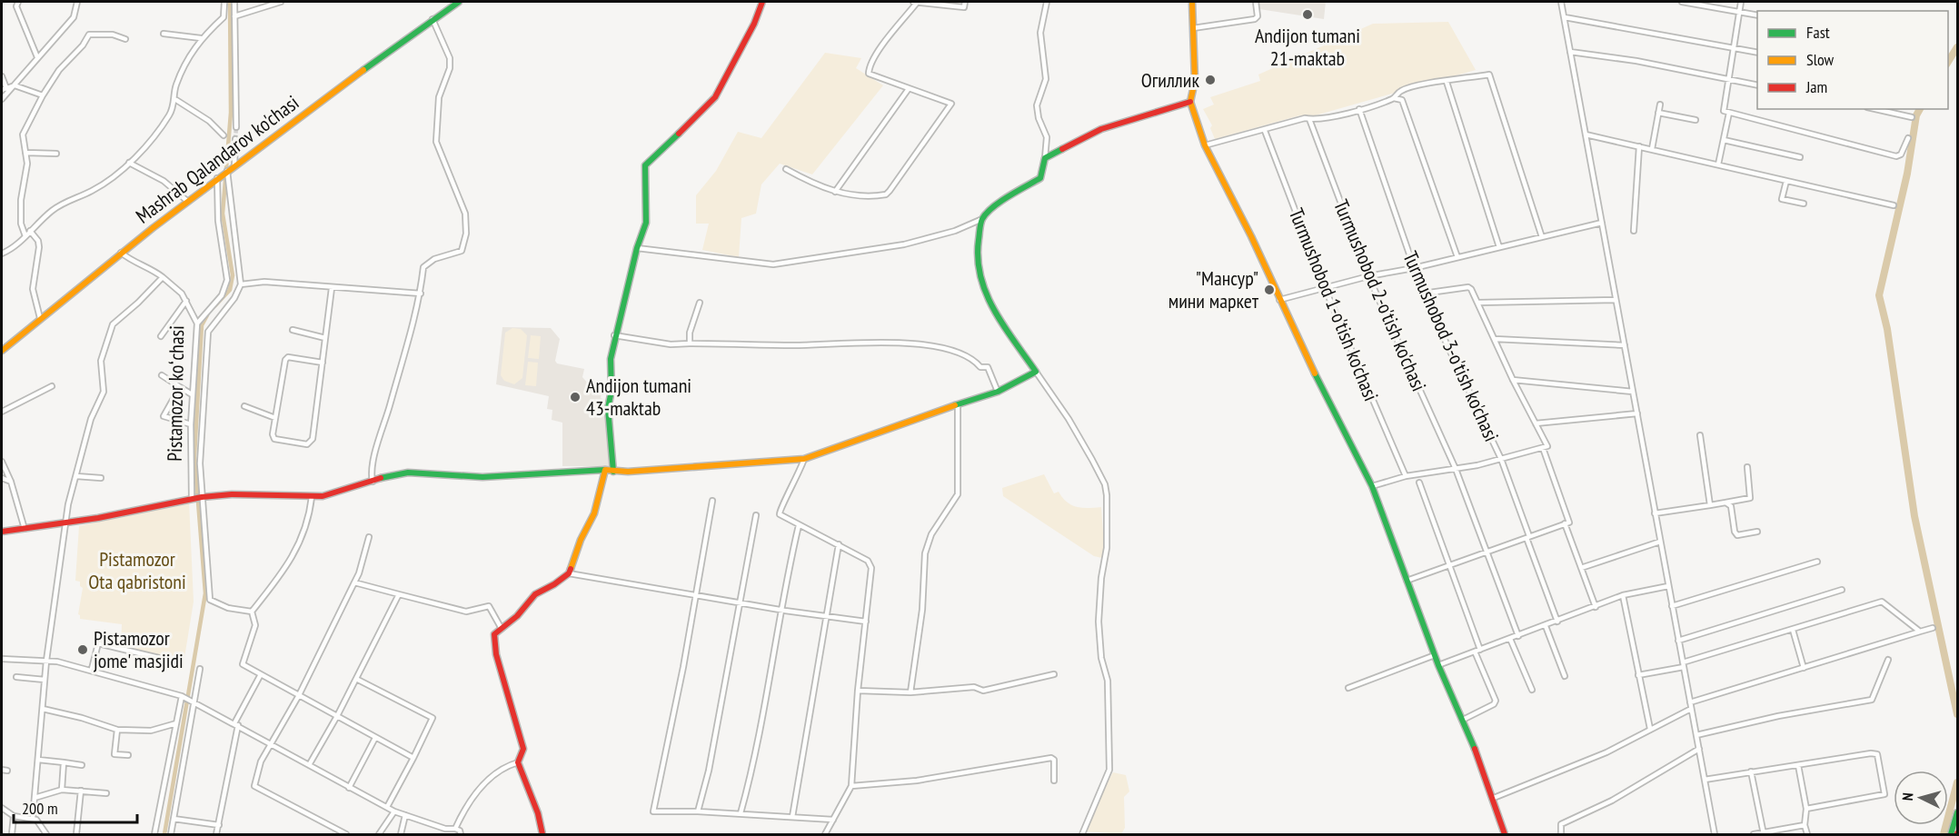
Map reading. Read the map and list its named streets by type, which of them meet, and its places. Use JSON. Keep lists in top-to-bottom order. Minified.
{"streets":{"main road":["Mashrab Qalandarov ko'chasi"],"street":["Turmushobod 2-o'tish ko'chasi","Turmushobod 1-o'tish ko'chasi","Turmushobod 3-o'tish ko'chasi","Pistamozor koʻchasi"]},"crossings":[["Mashrab Qalandarov ko'chasi","Pistamozor koʻchasi"]],"parks":["Pistamozor Ota qabristoni"],"places":["Andijon tumani 21-maktab","Огиллик","\"Мансур\" мини маркет","Andijon tumani 43-maktab","Pistamozor jome' masjidi"],"legend":["Fast","Slow","Jam"],"scale_bar":"200 m","north":"left"}
